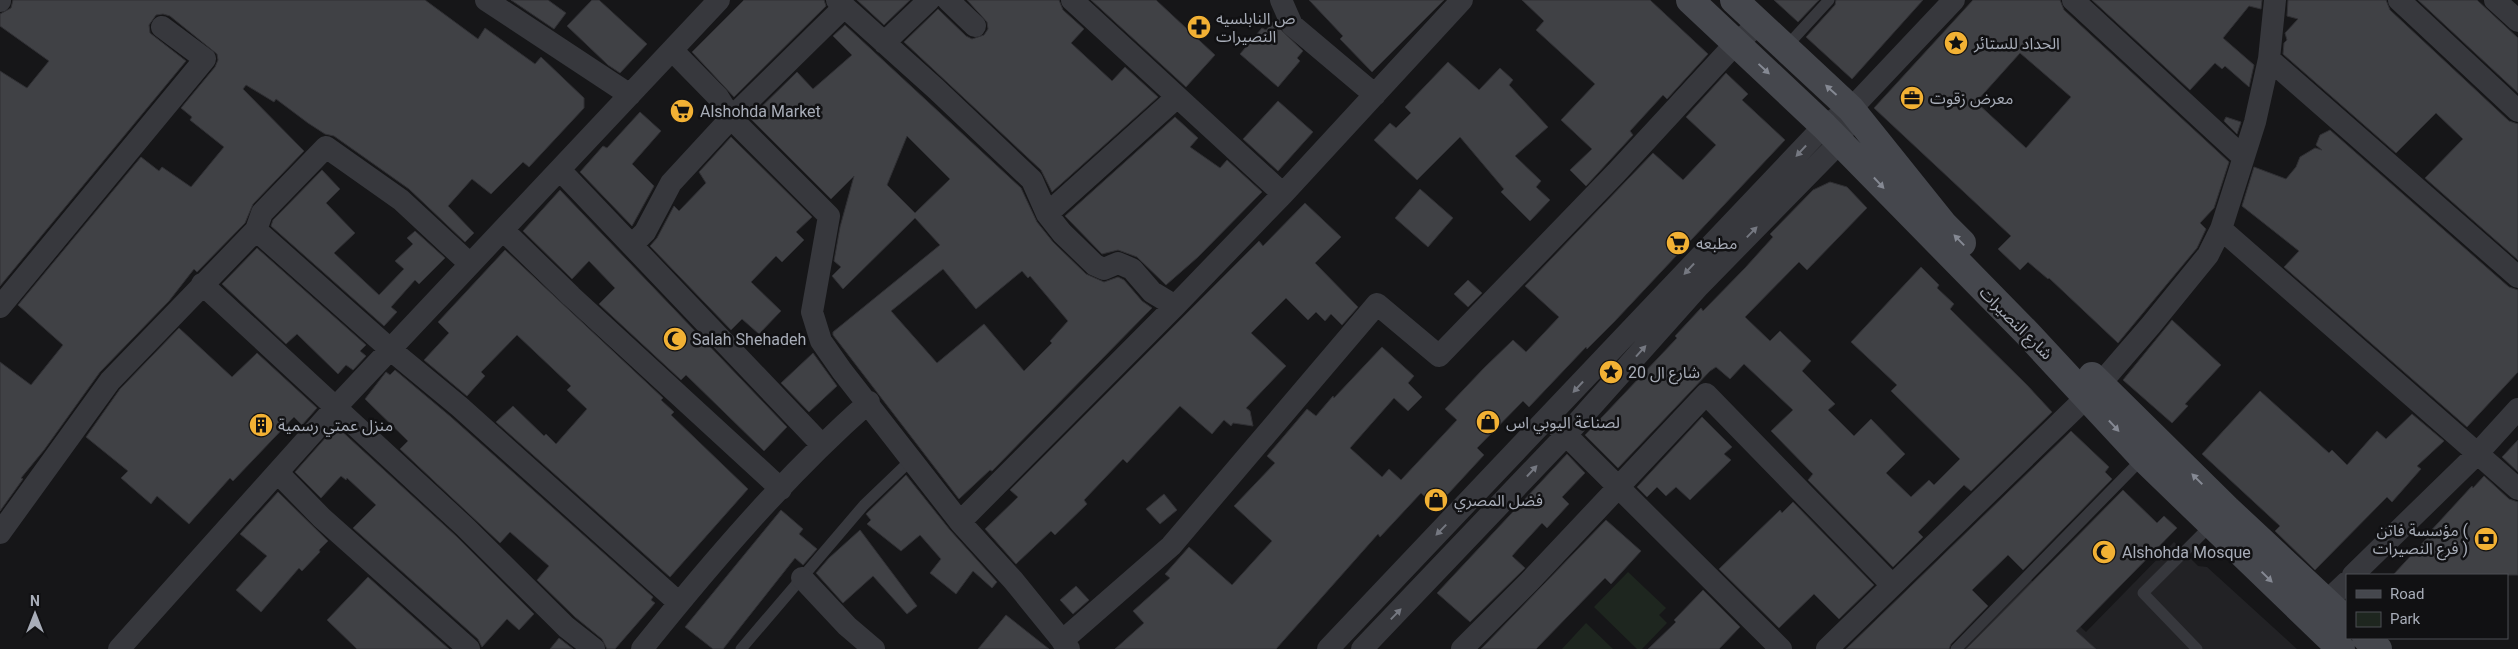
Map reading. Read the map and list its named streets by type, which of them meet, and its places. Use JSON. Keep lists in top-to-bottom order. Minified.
{"streets":{"main road":["شارع النصيرات"]},"places":{"pharmacy":["ص النابلسيه النصيرات"],"place":["الحداد للستائر","شارع ال 20"],"office":["معرض زقوت"],"supermarket":["Alshohda Market","مطبعه"],"mosque":["Salah Shehadeh","Alshohda Mosque"],"shop":["لصناعة اليوبي اس","فضل المصري"],"building":["منزل عمتي رسمية"],"bank":["مؤسسة فاتن ( فرع النصيرات )"]},"legend":["Road","Park"],"north":"top"}
